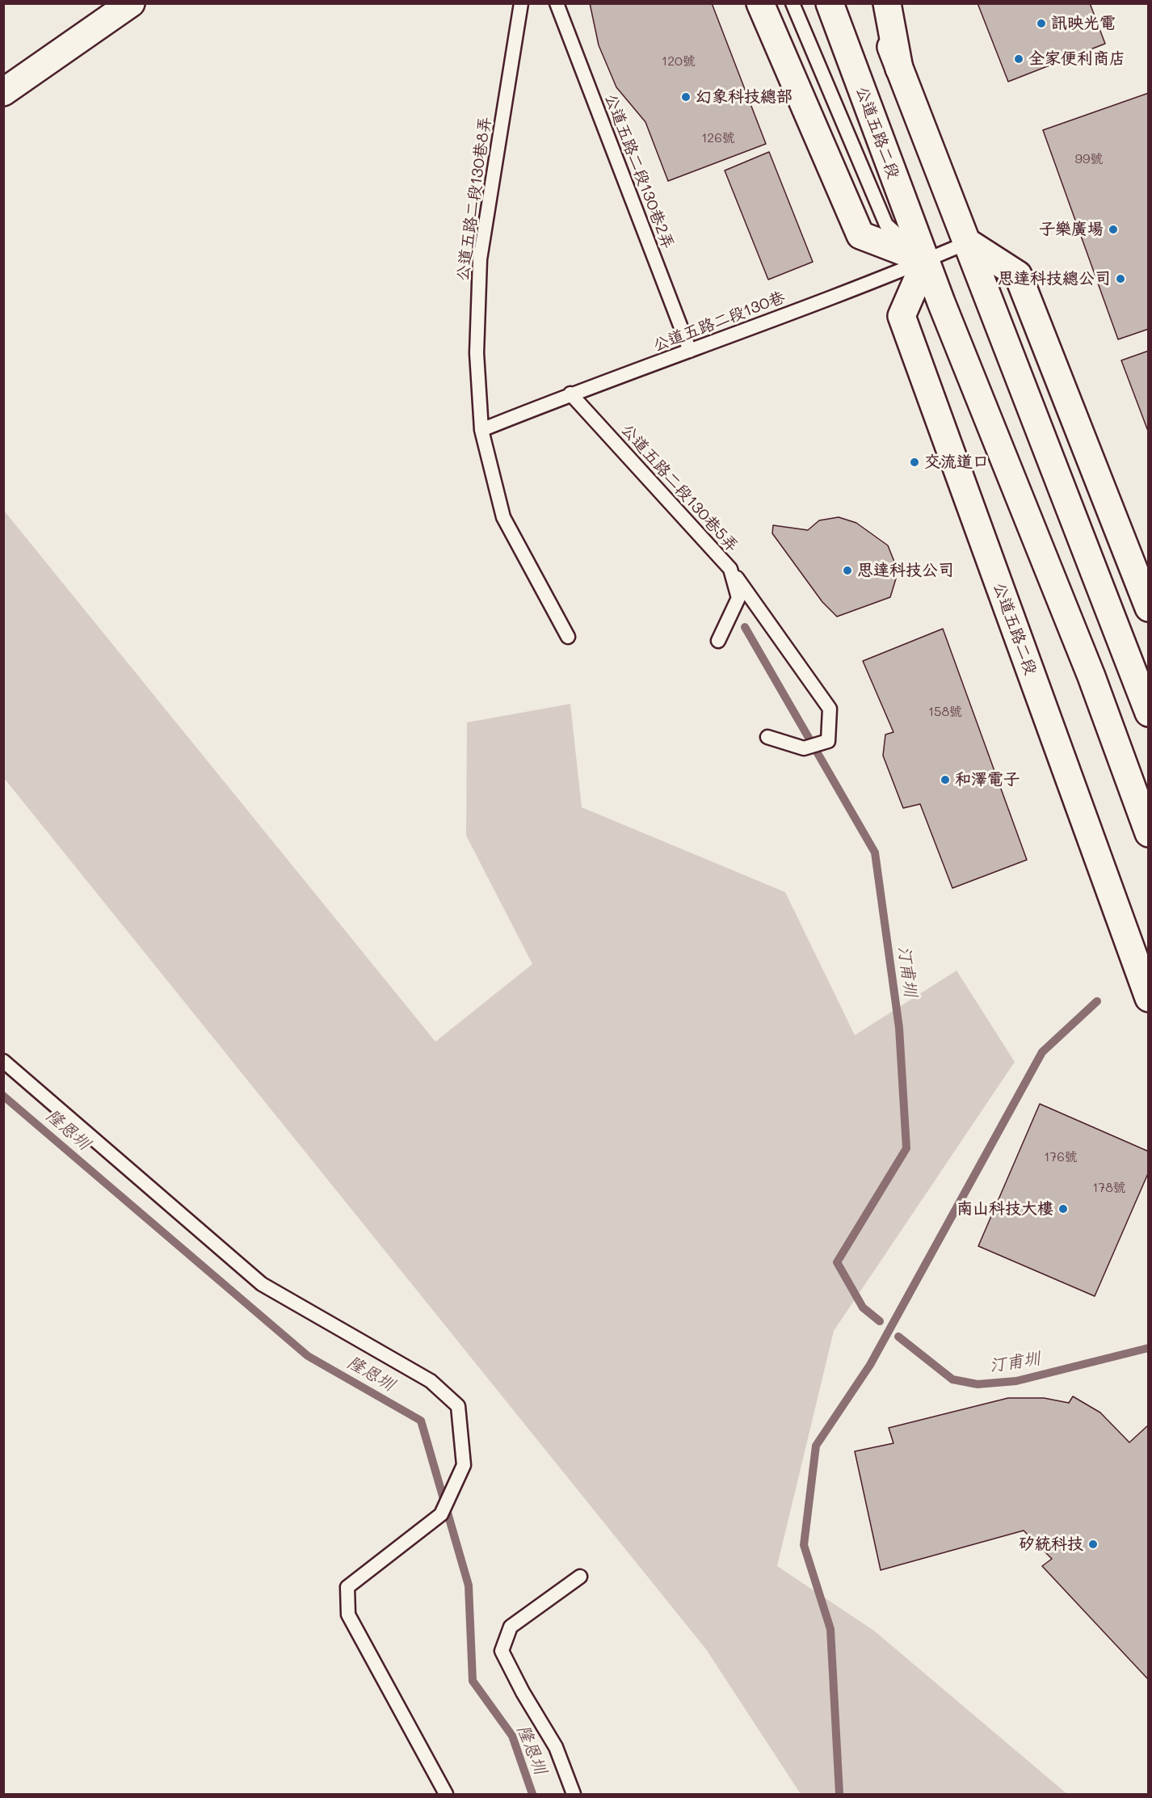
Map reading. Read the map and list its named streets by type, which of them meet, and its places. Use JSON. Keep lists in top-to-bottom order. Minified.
{"streets":{"main road":["公道五路二段"],"lane":["公道五路二段130巷2弄","公道五路二段130巷8弄","公道五路二段130巷","公道五路二段130巷5弄"]},"crossings":[["公道五路二段","公道五路二段130巷"],["公道五路二段130巷2弄","公道五路二段130巷"],["公道五路二段130巷8弄","公道五路二段130巷"],["公道五路二段130巷","公道五路二段130巷5弄"]],"water":["汀甫圳","隆恩圳"],"places":["訊映光電","全家便利商店","幻象科技總部","子樂廣場","思達科技總公司","交流道口","思達科技公司","和澤電子","南山科技大樓","矽統科技"],"house_numbers":["120號","126號","99號","158號","176號","178號"]}
